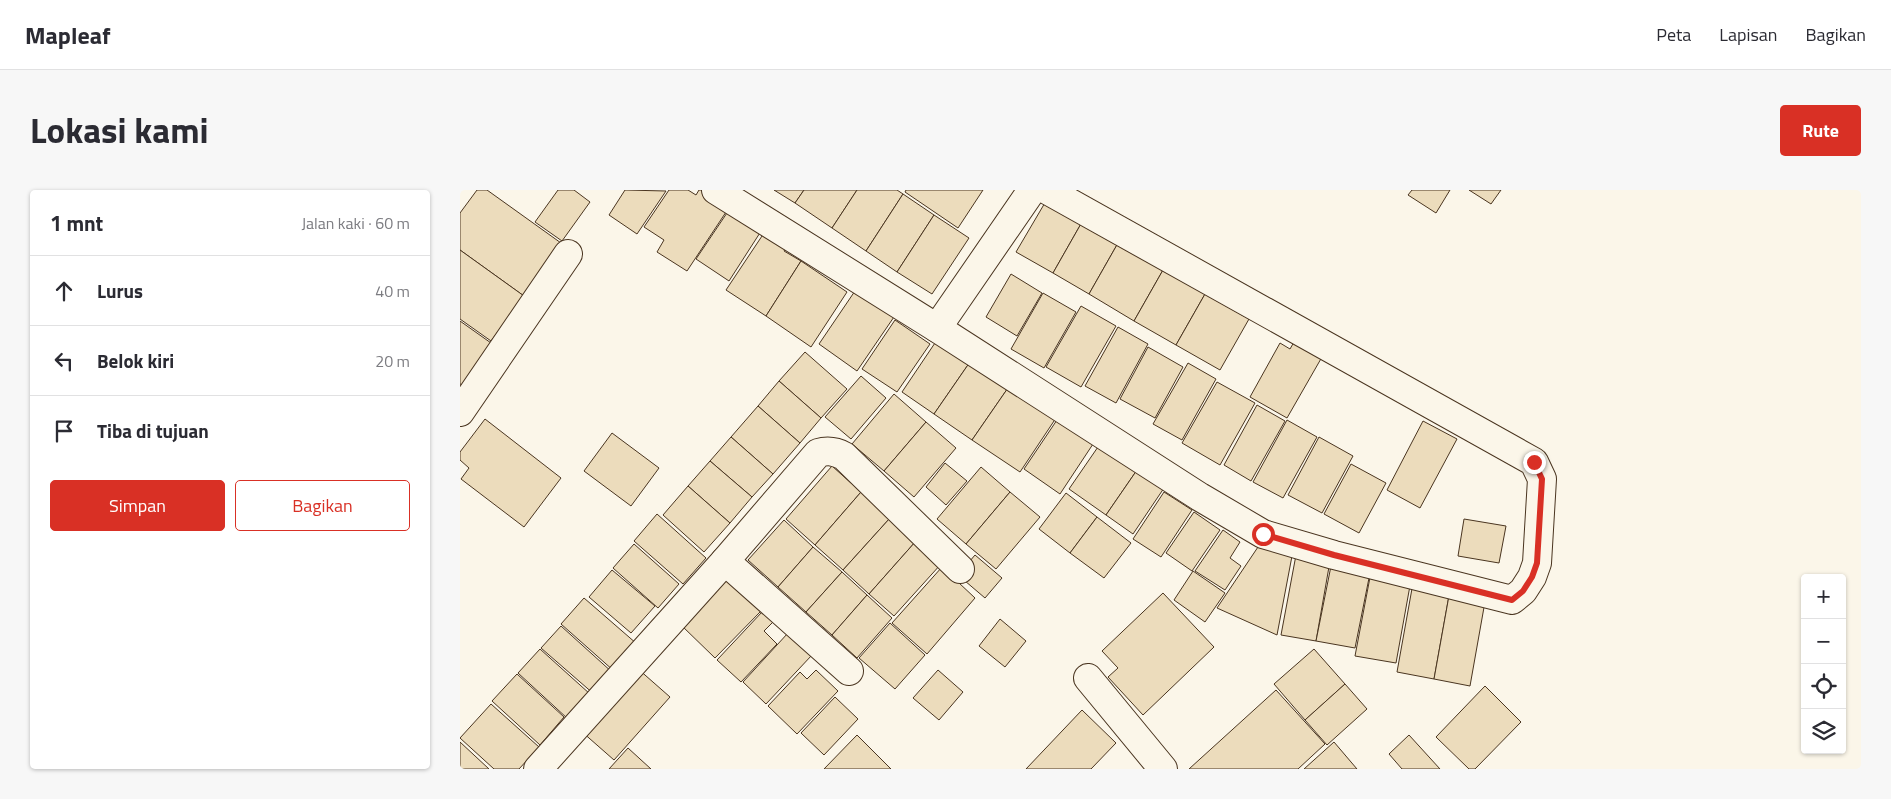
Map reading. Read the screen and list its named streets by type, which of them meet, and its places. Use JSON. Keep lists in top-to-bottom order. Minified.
{"page":{"header":"Mapleaf","nav":["Peta","Lapisan","Bagikan"],"title":"Lokasi kami","buttons":["Rute",["Simpan","Bagikan"]],"heading":["1 mnt","Jalan kaki · 60 m"],"list":[["Lurus","40 m"],["Belok kiri","20 m"],"Tiba di tujuan"],"map_buttons":["+","−"]}}
